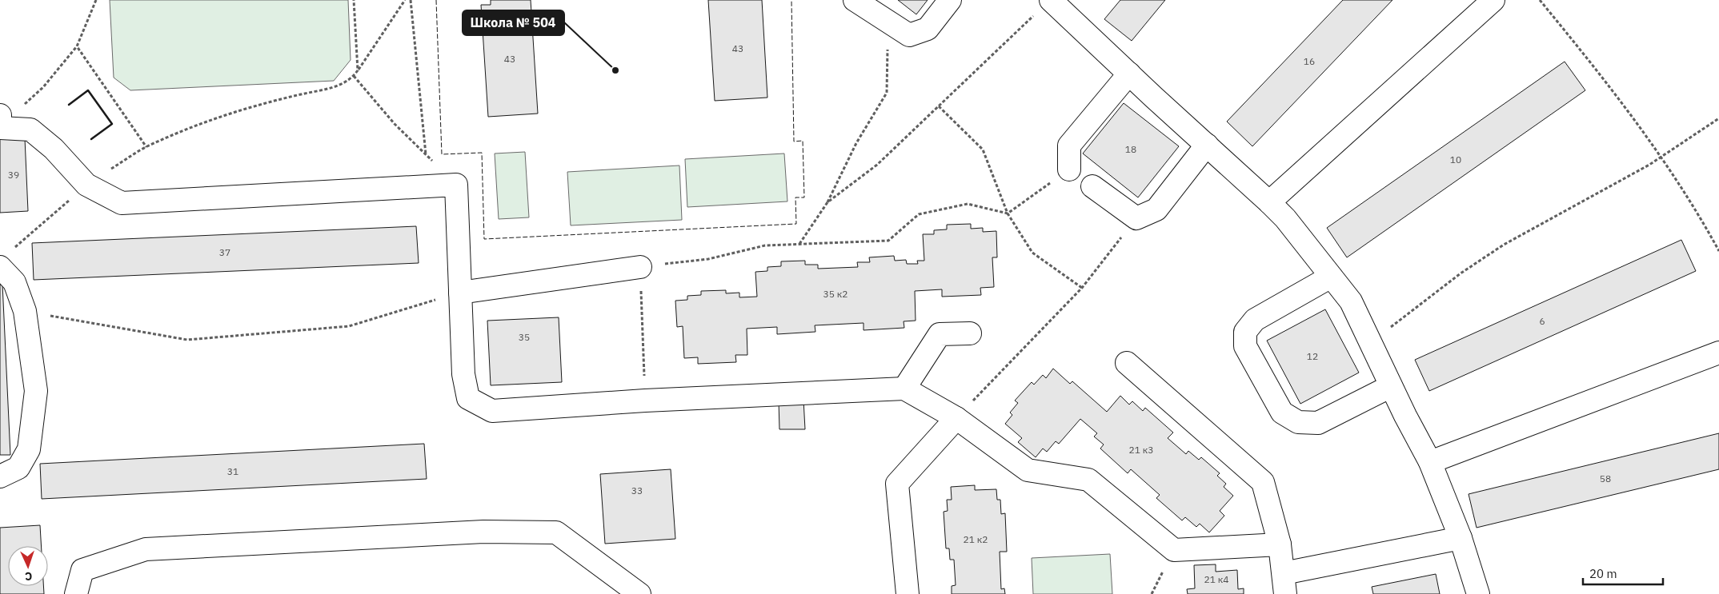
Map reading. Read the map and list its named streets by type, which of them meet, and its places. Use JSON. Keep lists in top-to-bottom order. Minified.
{"places":["Школа № 504"],"house_numbers":["43","43","16","18","10","39","37","35 к2","6","35","12","21 к3","31","58","33","21 к2","21 к4"],"scale_bar":"20 m","north":"bottom"}
